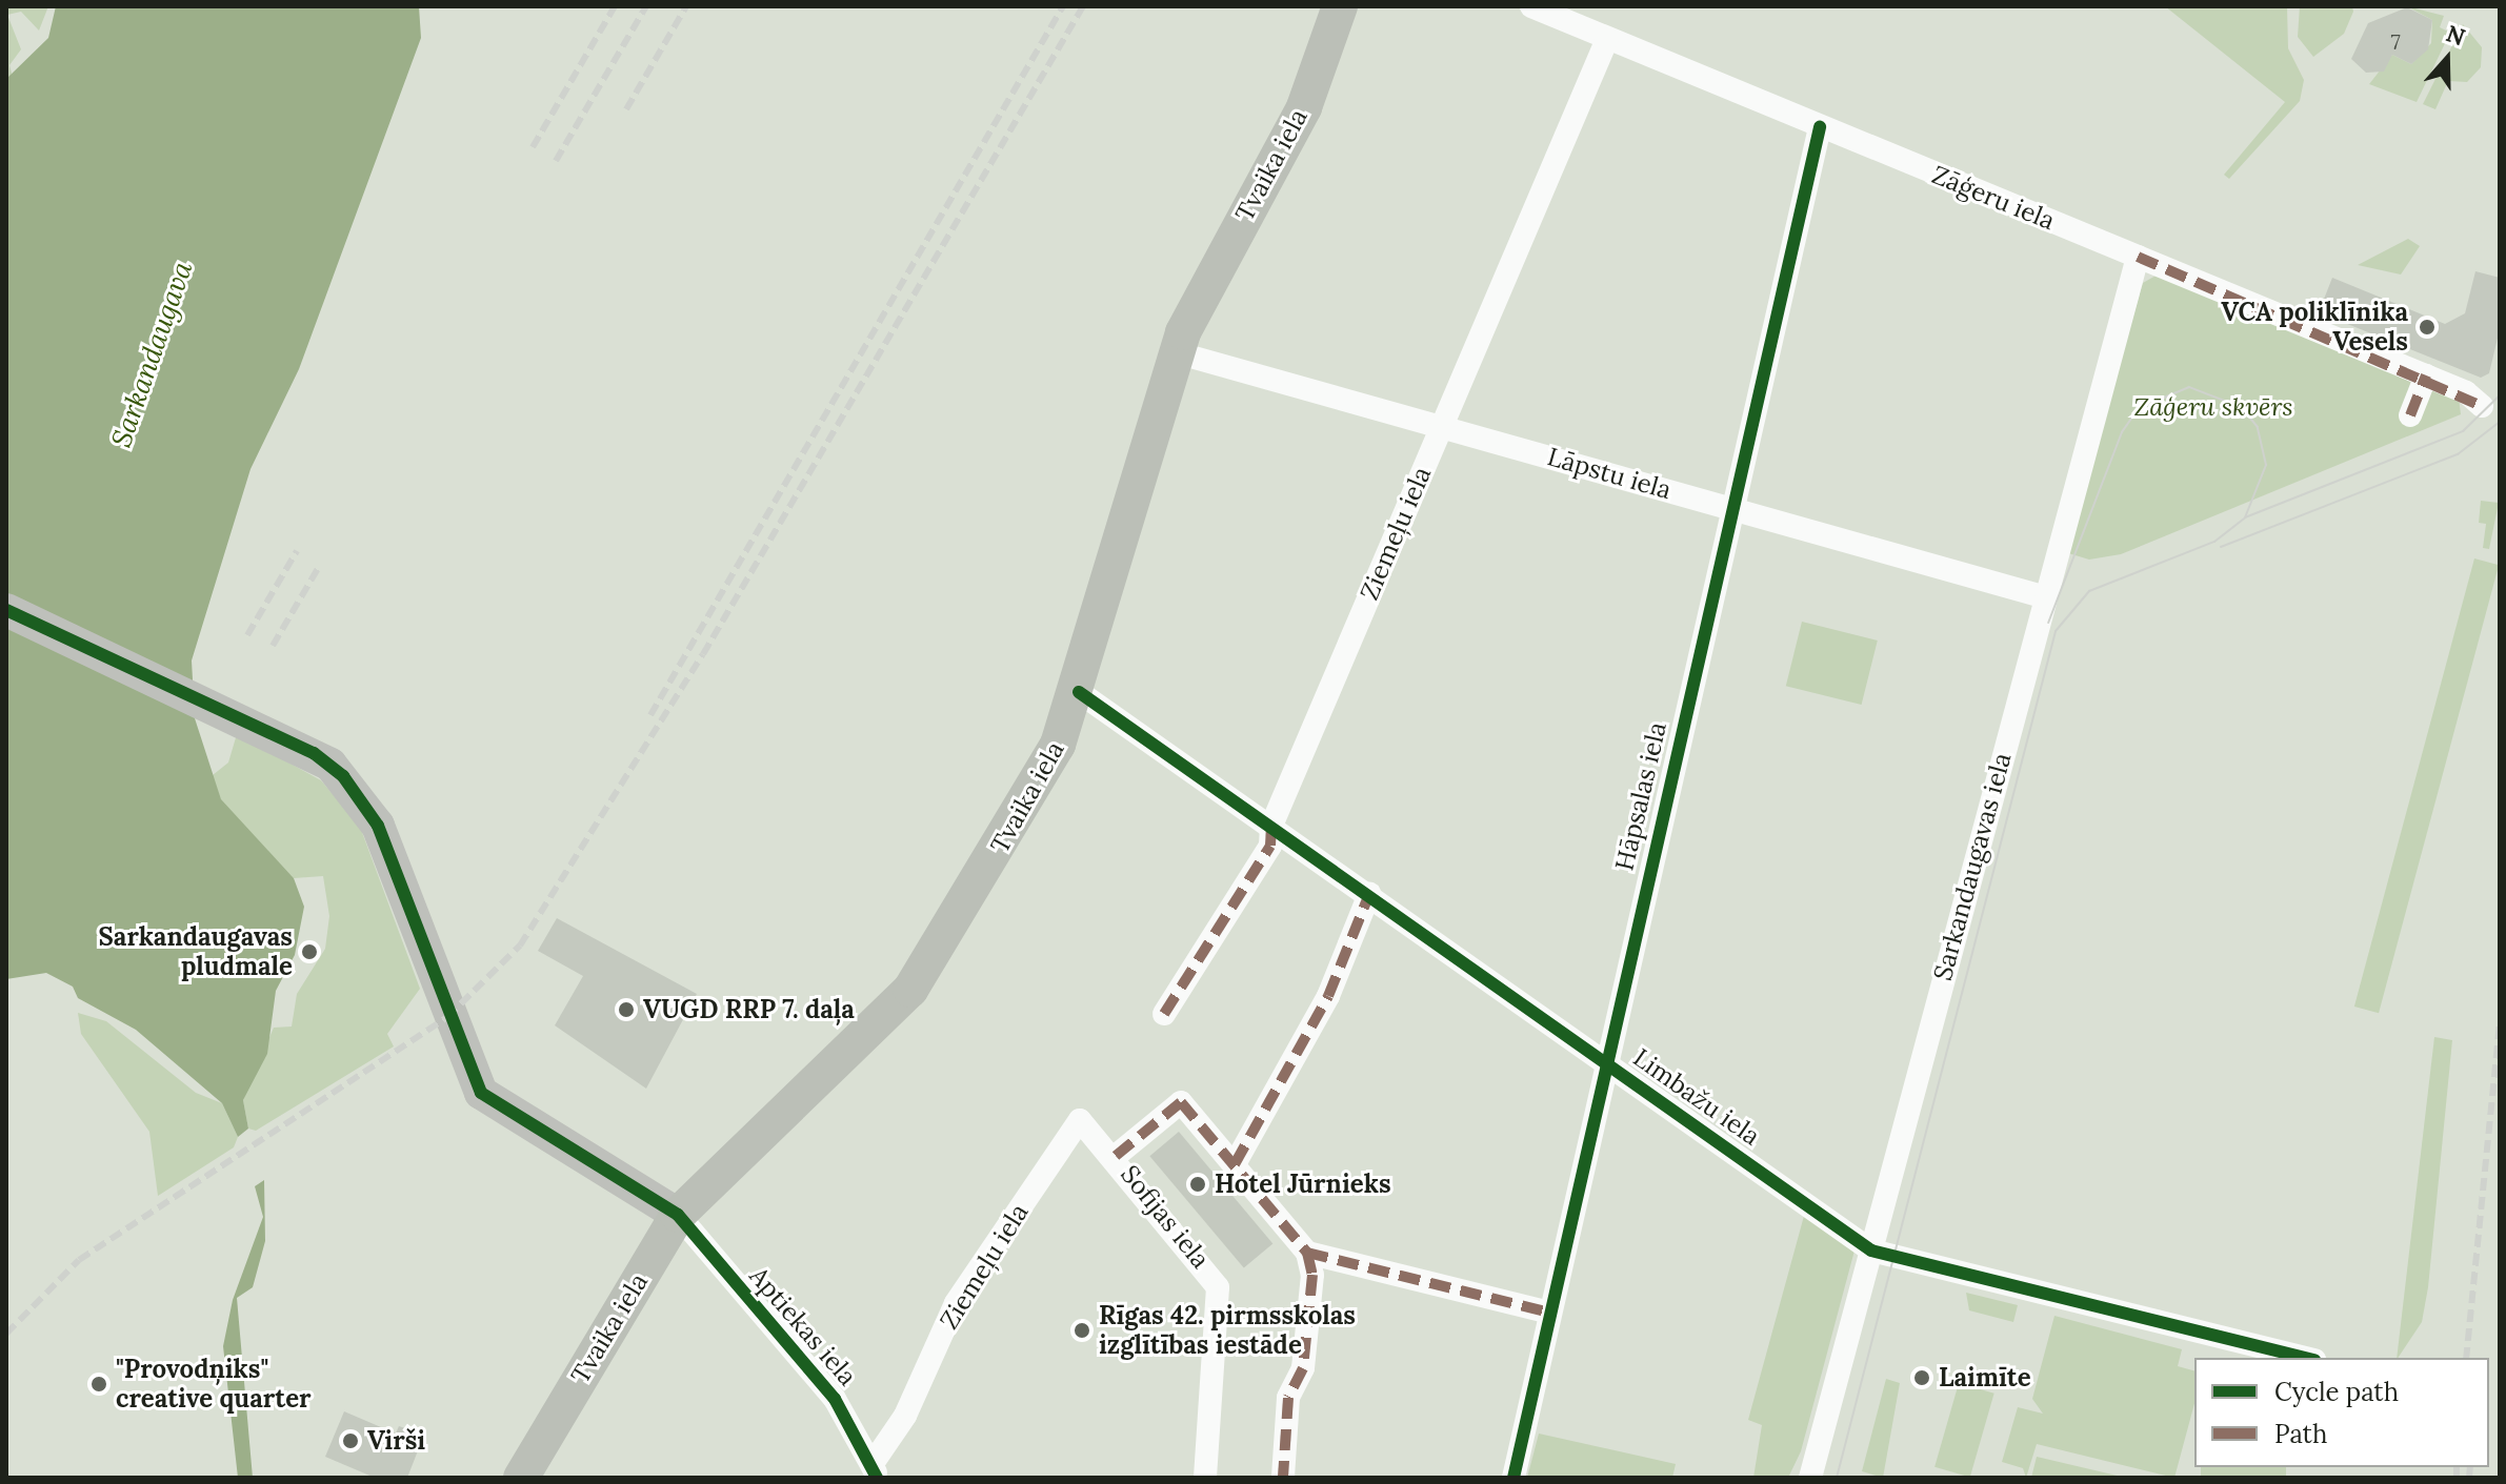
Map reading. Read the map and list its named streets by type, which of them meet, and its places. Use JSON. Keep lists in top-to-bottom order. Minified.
{"streets":{"main road":["Tvaika iela"],"street":["Zāģeru iela","Lāpstu iela","Ziemeļu iela","Hāpsalas iela","Sarkandaugavas iela","Limbažu iela","Sofijas iela","Aptiekas iela"]},"crossings":[["Tvaika iela","Lāpstu iela"],["Tvaika iela","Limbažu iela"],["Tvaika iela","Aptiekas iela"],["Zāģeru iela","Ziemeļu iela"],["Zāģeru iela","Hāpsalas iela"],["Zāģeru iela","Sarkandaugavas iela"],["Lāpstu iela","Ziemeļu iela"],["Lāpstu iela","Hāpsalas iela"],["Lāpstu iela","Sarkandaugavas iela"],["Ziemeļu iela","Limbažu iela"],["Ziemeļu iela","Sofijas iela"],["Ziemeļu iela","Aptiekas iela"],["Hāpsalas iela","Limbažu iela"],["Sarkandaugavas iela","Limbažu iela"]],"water":["Sarkandaugava"],"parks":["Zāģeru skvērs"],"places":["VCA poliklīnika Vesels","Sarkandaugavas pludmale","VUGD RRP 7. daļa","Hotel Jūrnieks","Rīgas 42. pirmsskolas izglītības iestāde","Laimīte","\"Provodņiks\" creative quarter","Virši"],"house_numbers":["7"],"legend":["Cycle path","Path"],"north":"top"}
